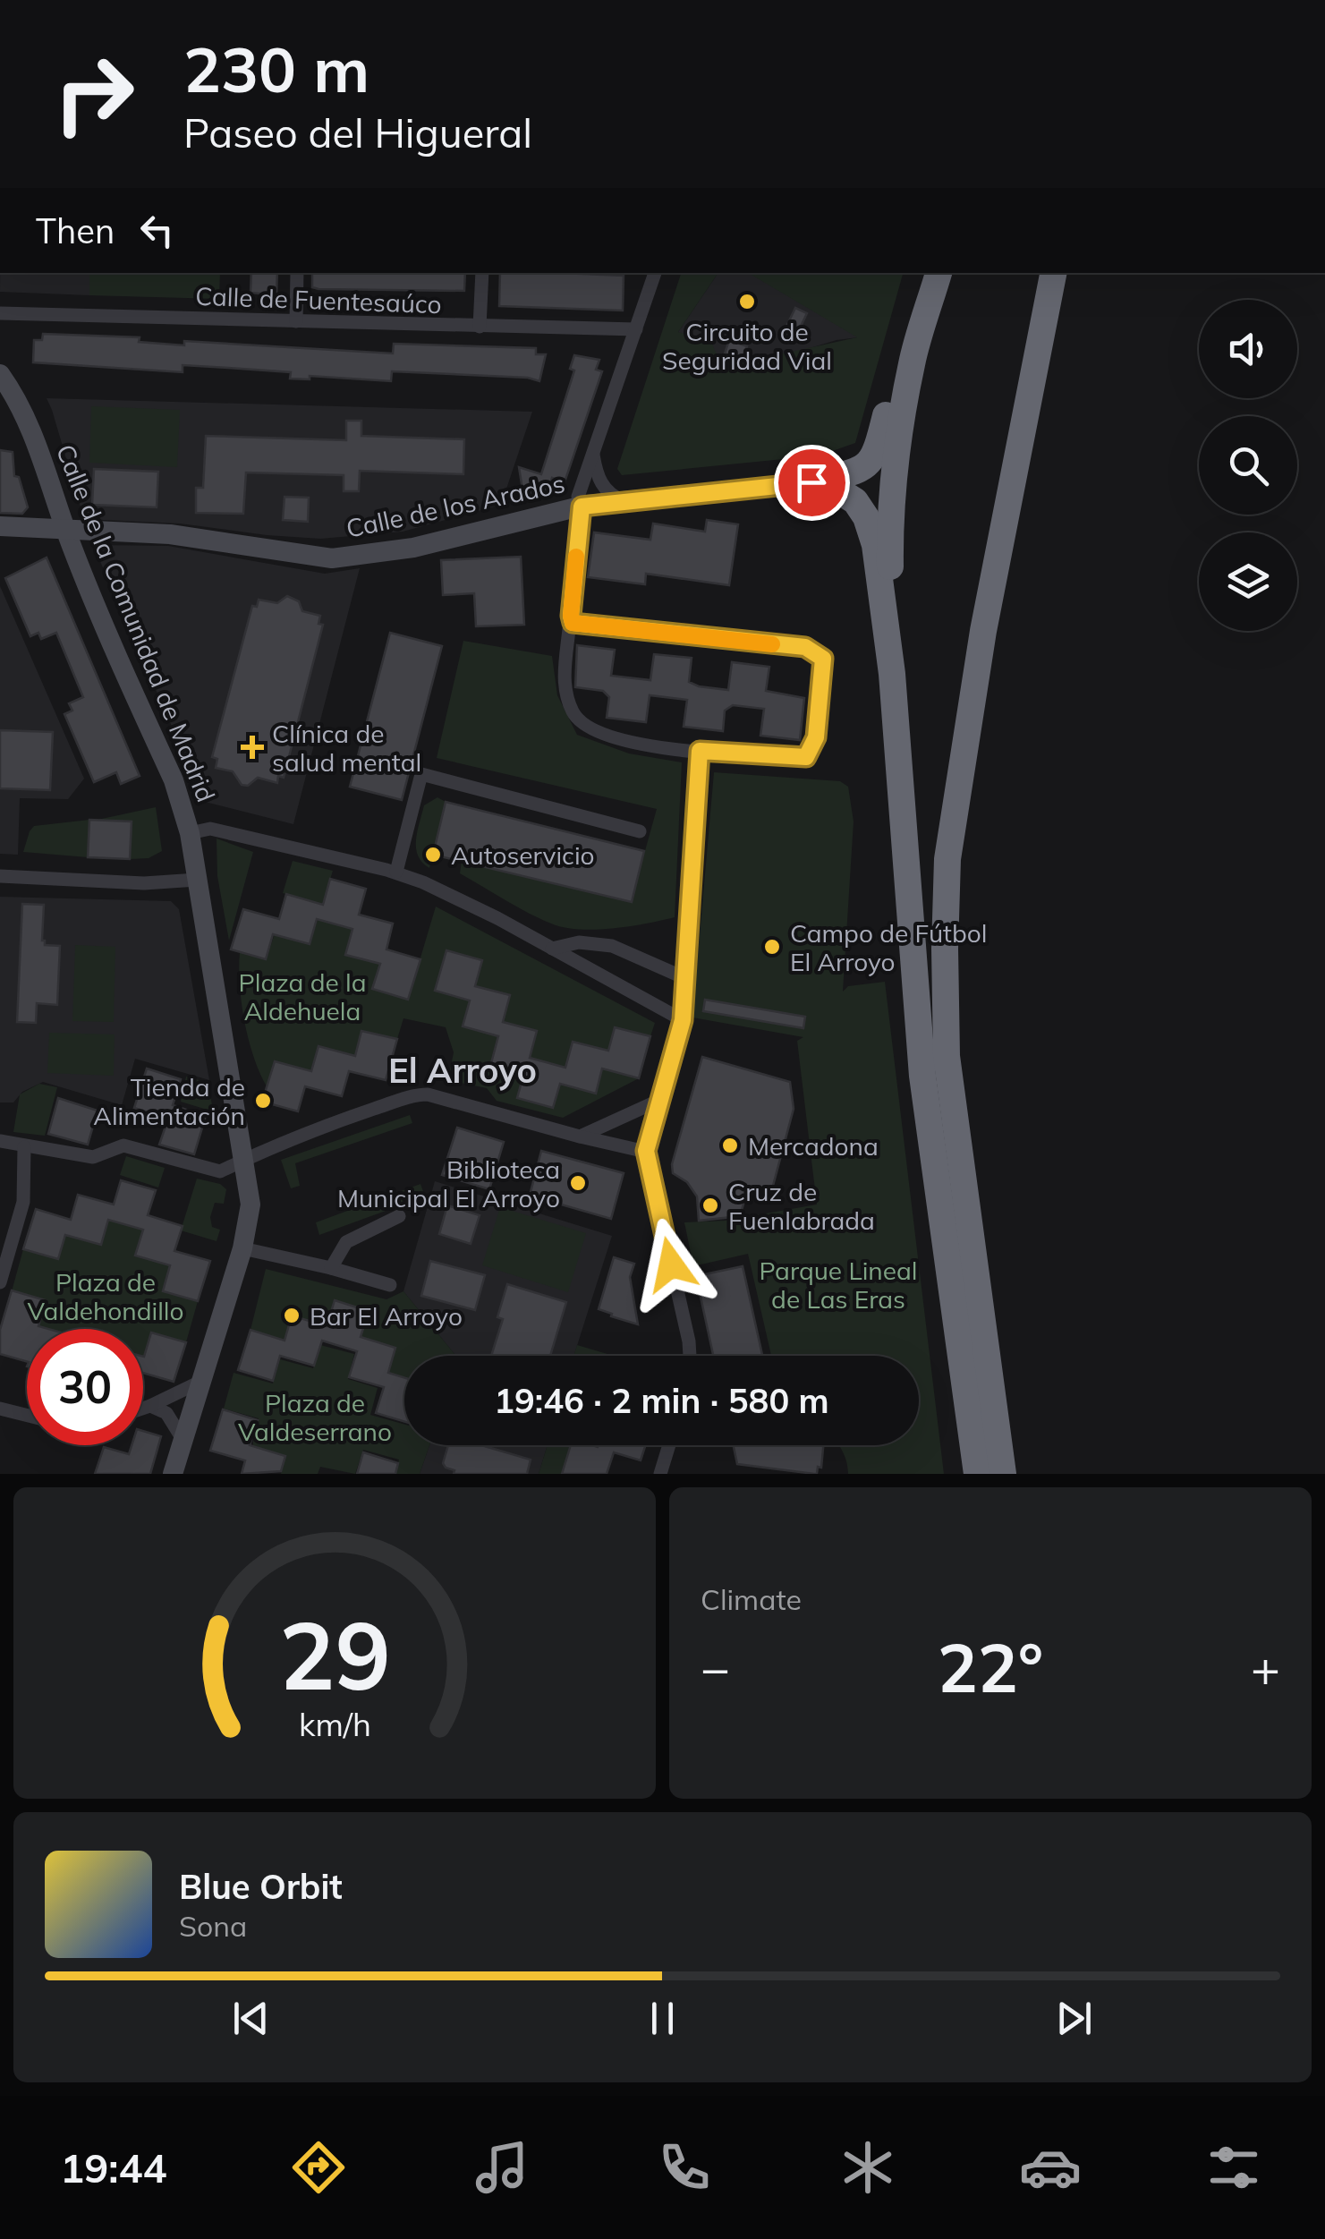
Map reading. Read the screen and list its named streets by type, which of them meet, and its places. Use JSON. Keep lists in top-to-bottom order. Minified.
{"streets":{"street":["Calle de Fuentesaúco","Calle de los Arados","Calle de la Comunidad de Madrid"]},"crossings":[["Calle de los Arados","Calle de la Comunidad de Madrid"]],"districts":["El Arroyo"],"parks":["Plaza de la Aldehuela","Parque Lineal de Las Eras","Plaza de Valdehondillo","Plaza de Valdeserrano"],"places":{"other":["Circuito de Seguridad Vial","Autoservicio","Campo de Fútbol El Arroyo","Tienda de Alimentación","Mercadona","Biblioteca Municipal El Arroyo","Cruz de Fuenlabrada","Bar El Arroyo"],"health":["Clínica de salud mental"]},"page":{"turn":["230 m","Paseo del Higueral"],"then":"Then","limit":"30","trip":"19:46 · 2 min · 580 m","tile":"Climate","heat":["−","22°","+"],"song":["Blue Orbit","Sona"],"tabs":"19:44","gauge":["29","km/h"]}}
